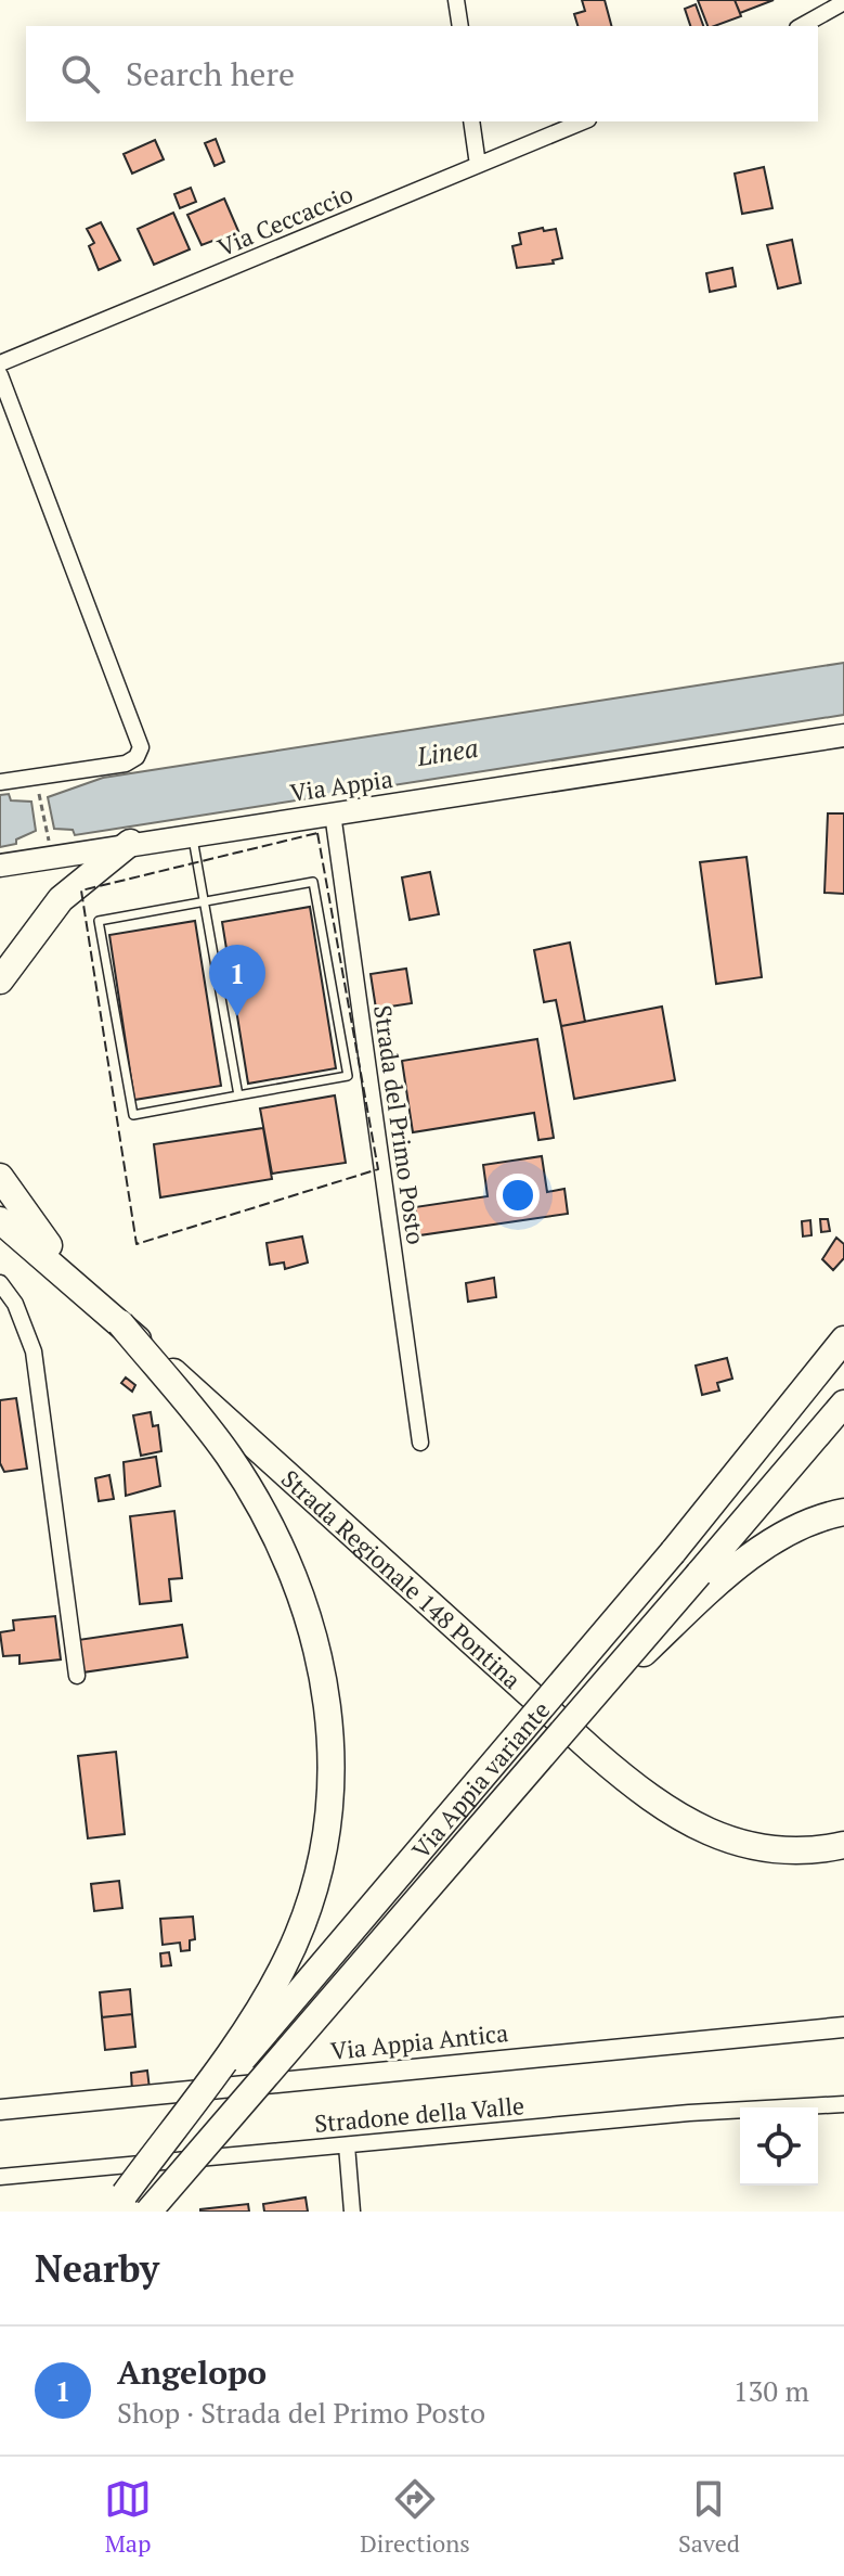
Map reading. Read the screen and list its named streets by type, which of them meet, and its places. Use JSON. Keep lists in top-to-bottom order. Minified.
{"streets":{"main road":["Via Appia","Strada Regionale 148 Pontina","Via Appia variante"],"street":["Via Ceccaccio","Strada del Primo Posto","Via Appia Antica","Stradone della Valle"]},"crossings":[["Via Appia","Strada del Primo Posto"]],"water":["Linea"],"page":{"search":"Search here","pins":"1","heading":"Nearby","list":[{"mark":"1","name":"Angelopo","note":"Shop · Strada del Primo Posto","value":"130 m"}],"nav":["Map","Directions","Saved"]}}
